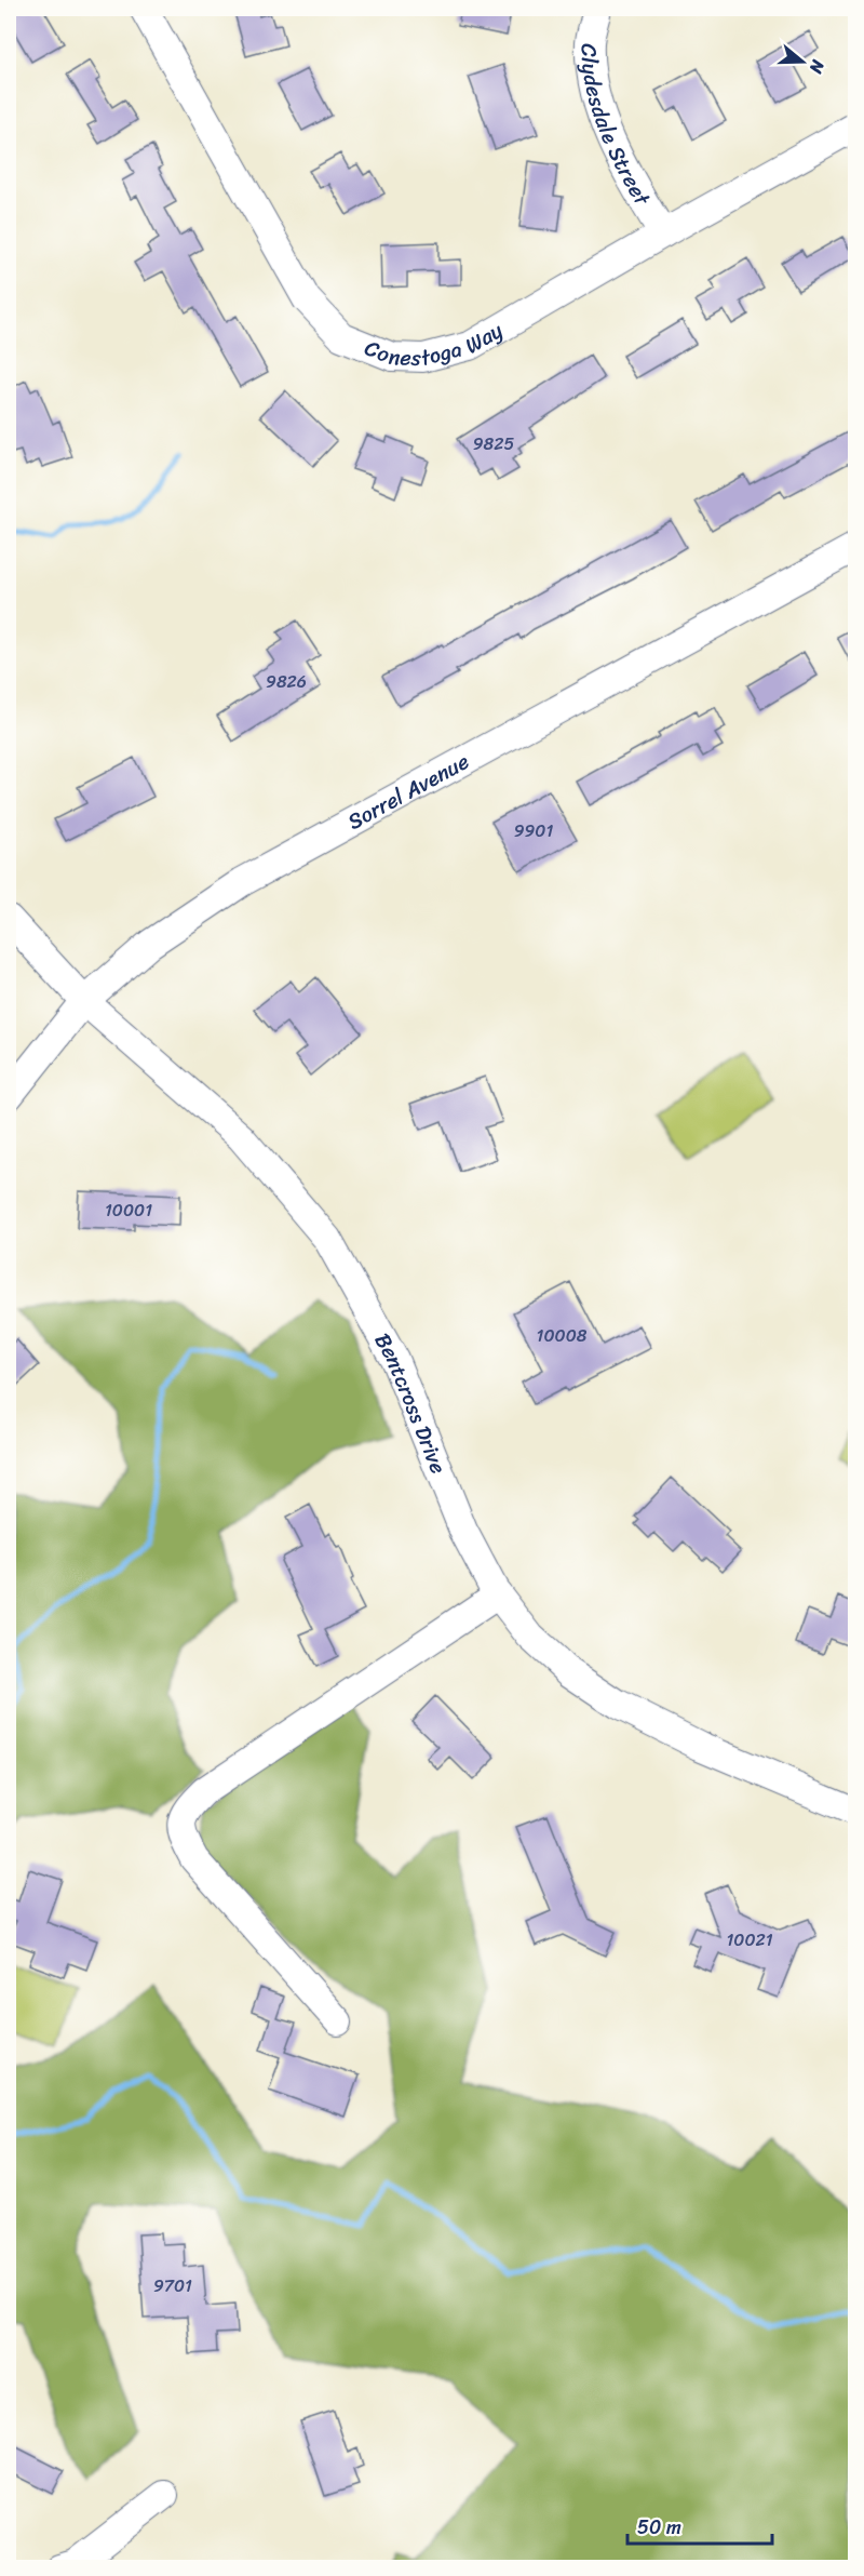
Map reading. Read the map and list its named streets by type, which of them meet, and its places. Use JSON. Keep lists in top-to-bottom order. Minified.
{"streets":{"street":["Clydesdale Street","Conestoga Way","Sorrel Avenue","Bentcross Drive"]},"crossings":[["Clydesdale Street","Conestoga Way"],["Sorrel Avenue","Bentcross Drive"]],"house_numbers":["9825","9826","9901","10001","10008","10021","9701"],"scale_bar":"50 m","north":"right"}
